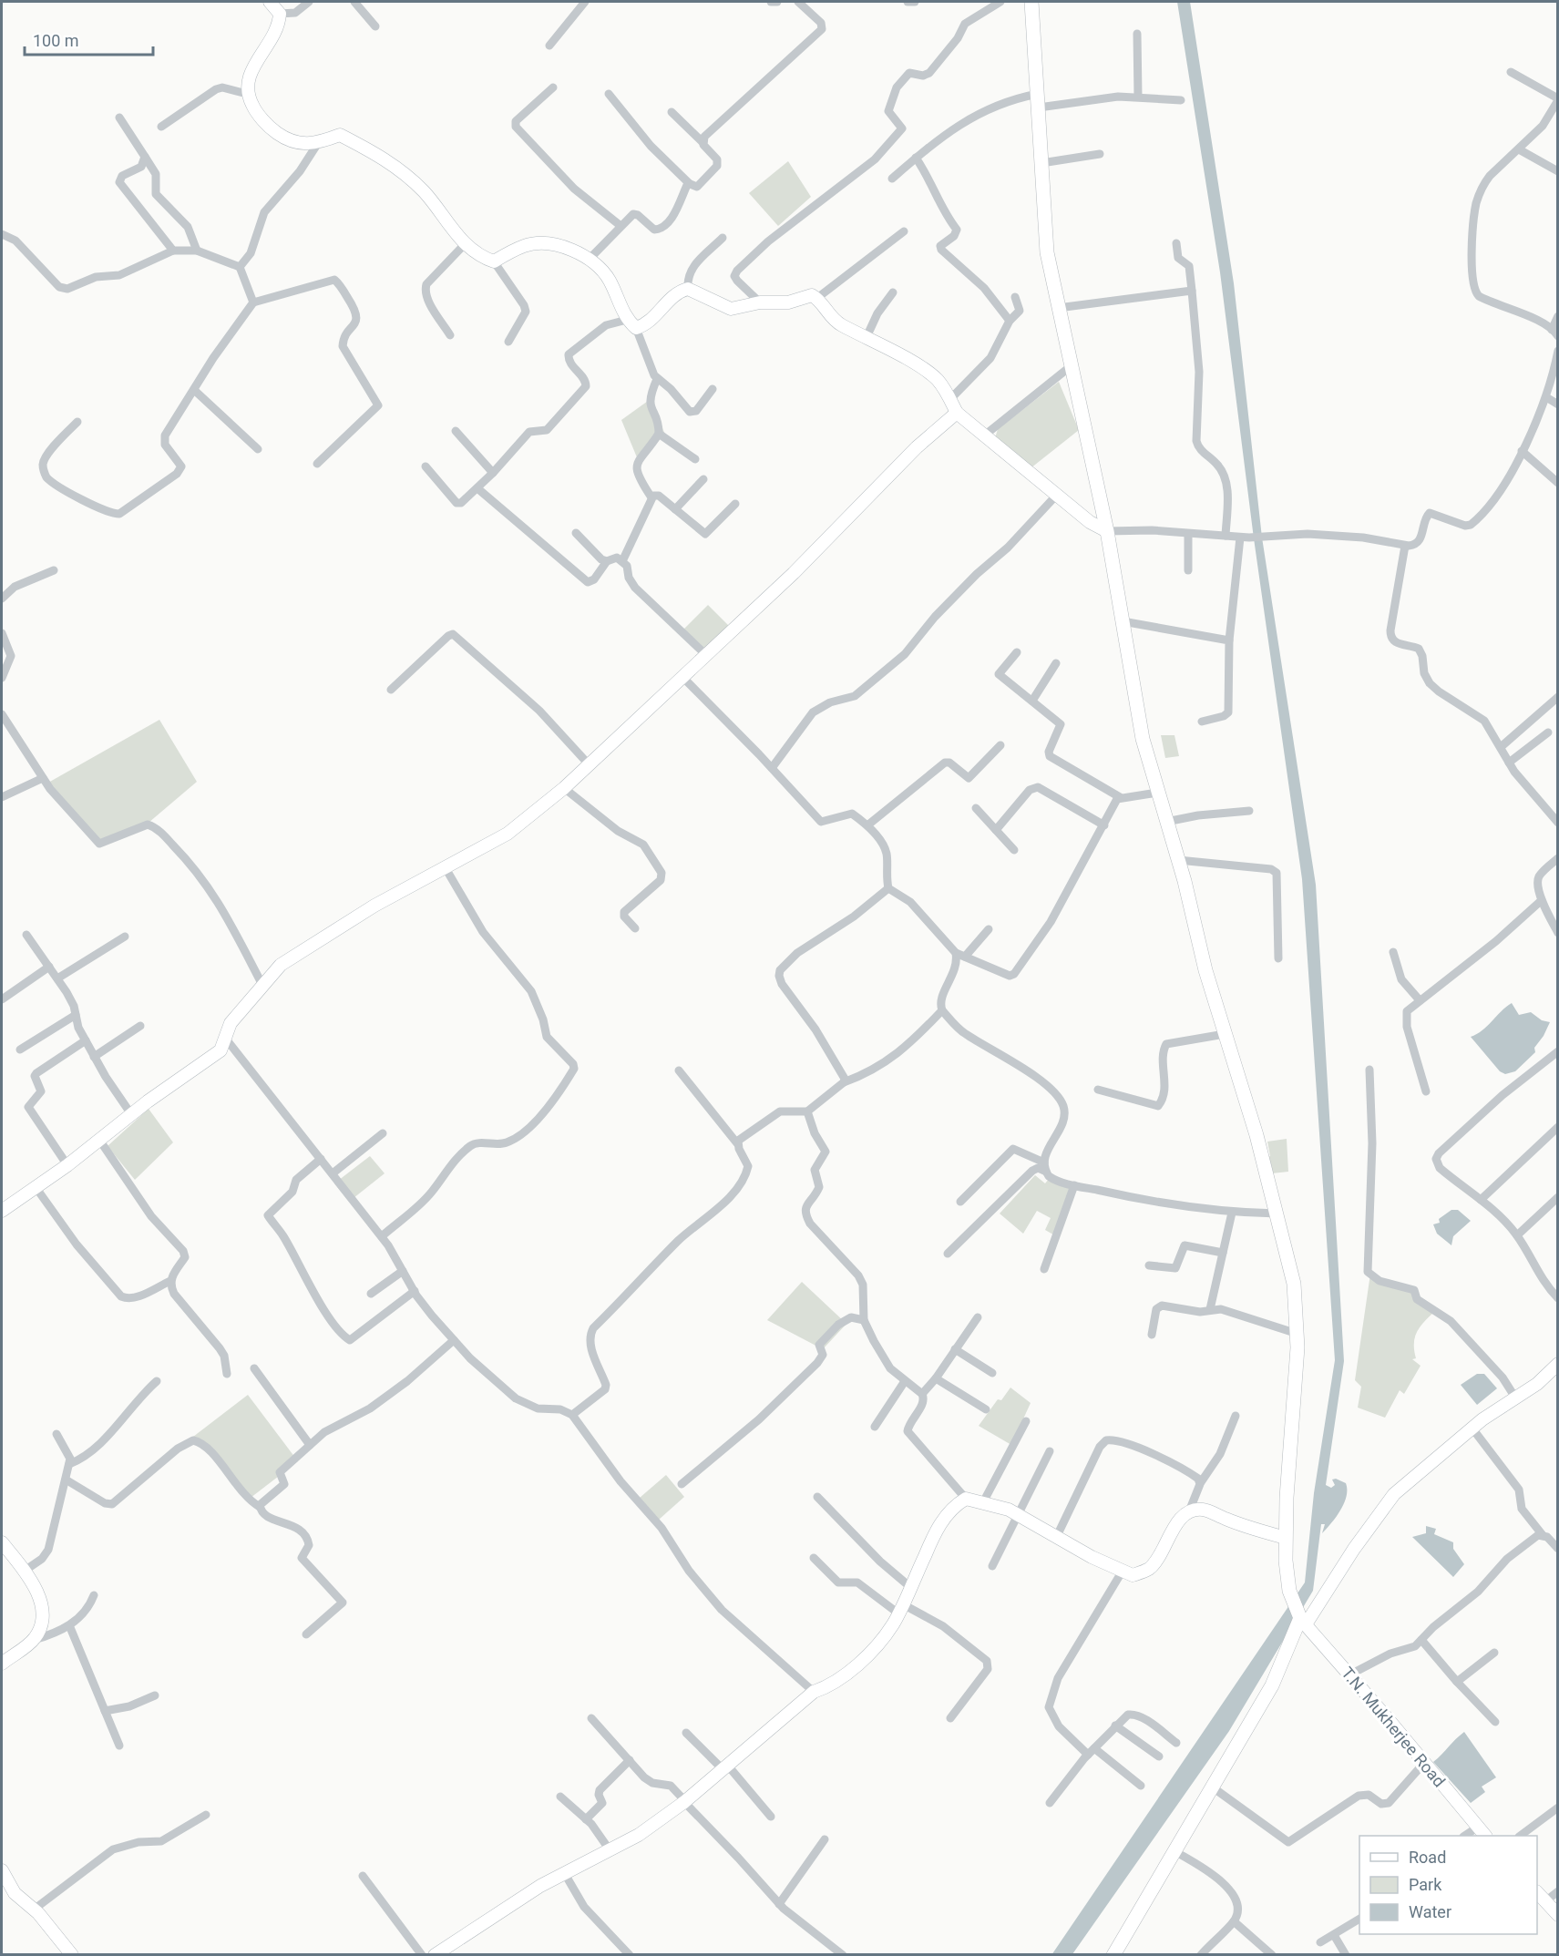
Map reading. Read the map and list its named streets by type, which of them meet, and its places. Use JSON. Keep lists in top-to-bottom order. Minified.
{"streets":{"street":["T.N. Mukherjee Road"]},"legend":["Road","Park","Water"],"scale_bar":"100 m"}
